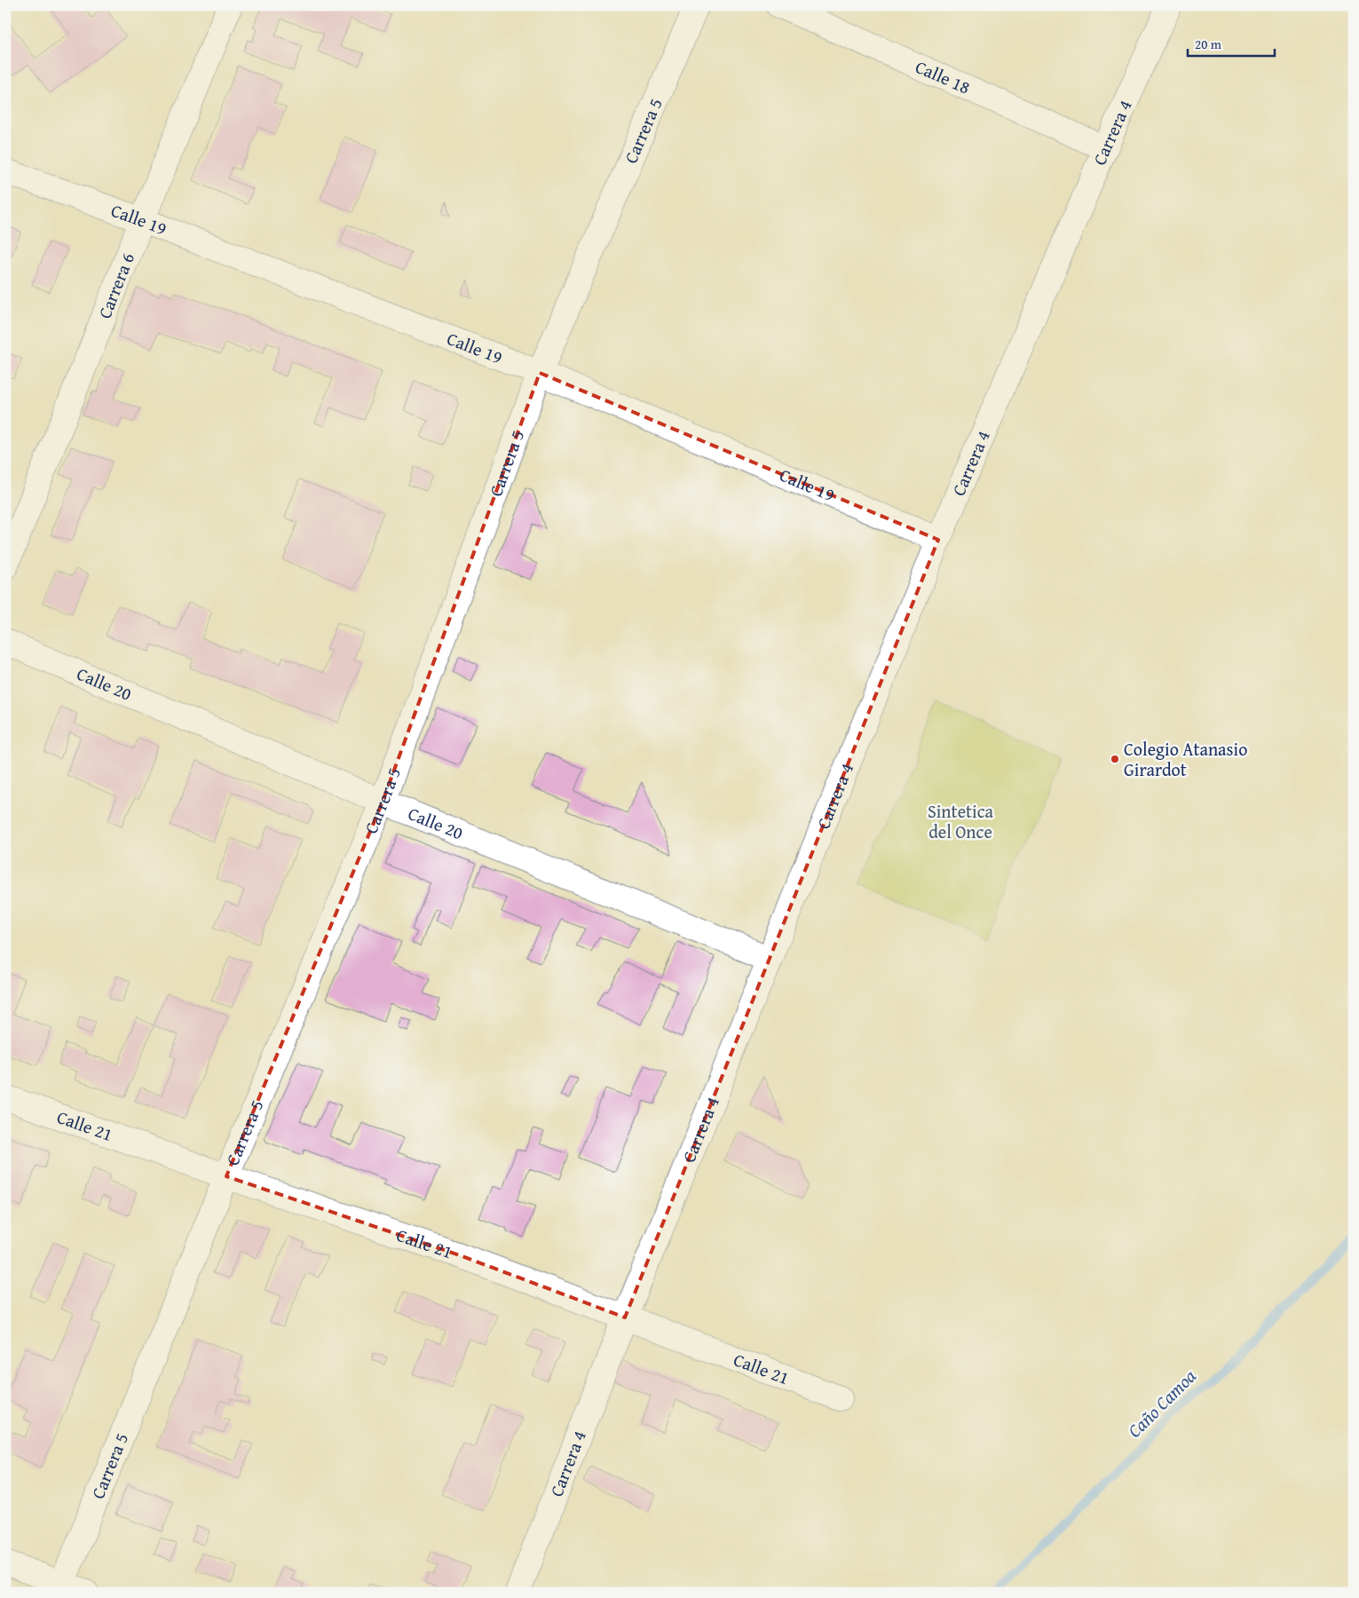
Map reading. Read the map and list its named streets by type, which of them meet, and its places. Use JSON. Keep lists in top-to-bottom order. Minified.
{"streets":{"street":["Calle 18","Carrera 5","Carrera 4","Calle 19","Carrera 6","Calle 20","Calle 21"]},"crossings":[["Calle 18","Carrera 4"],["Carrera 5","Calle 19"],["Carrera 5","Calle 20"],["Carrera 5","Calle 21"],["Carrera 4","Calle 19"],["Carrera 4","Calle 20"],["Carrera 4","Calle 21"],["Calle 19","Carrera 6"]],"water":["Caño Camoa"],"parks":["Sintetica del Once"],"places":["Colegio Atanasio Girardot"],"scale_bar":"20 m"}
